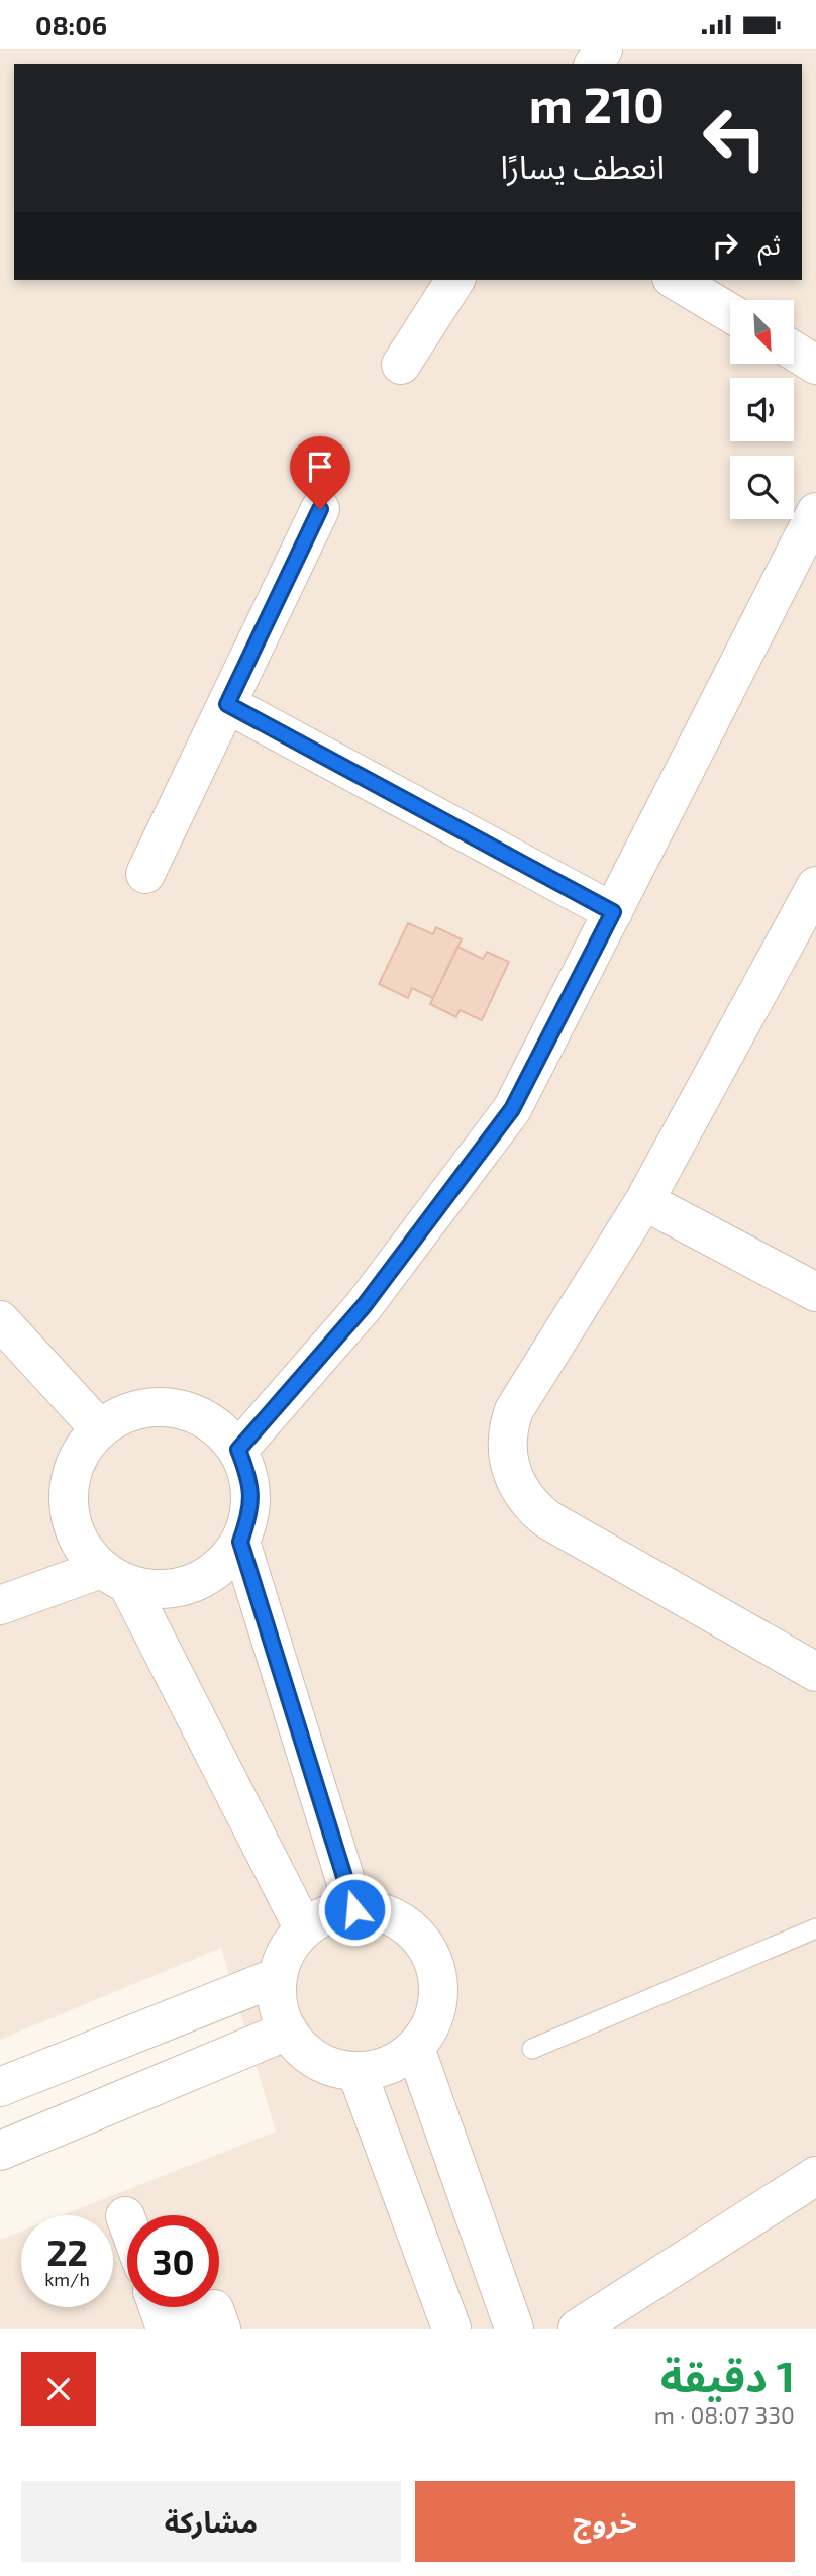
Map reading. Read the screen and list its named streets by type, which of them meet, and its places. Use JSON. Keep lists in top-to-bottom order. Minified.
{"north":"bottom right","page":{"status":"08:06","turn":["210 m","انعطف يسارًا"],"then":"ثم","speed":"22 km/h","limit":"30","heading":["1 دقيقة","330 m · 08:07"],"buttons":["خروج","مشاركة"]}}
